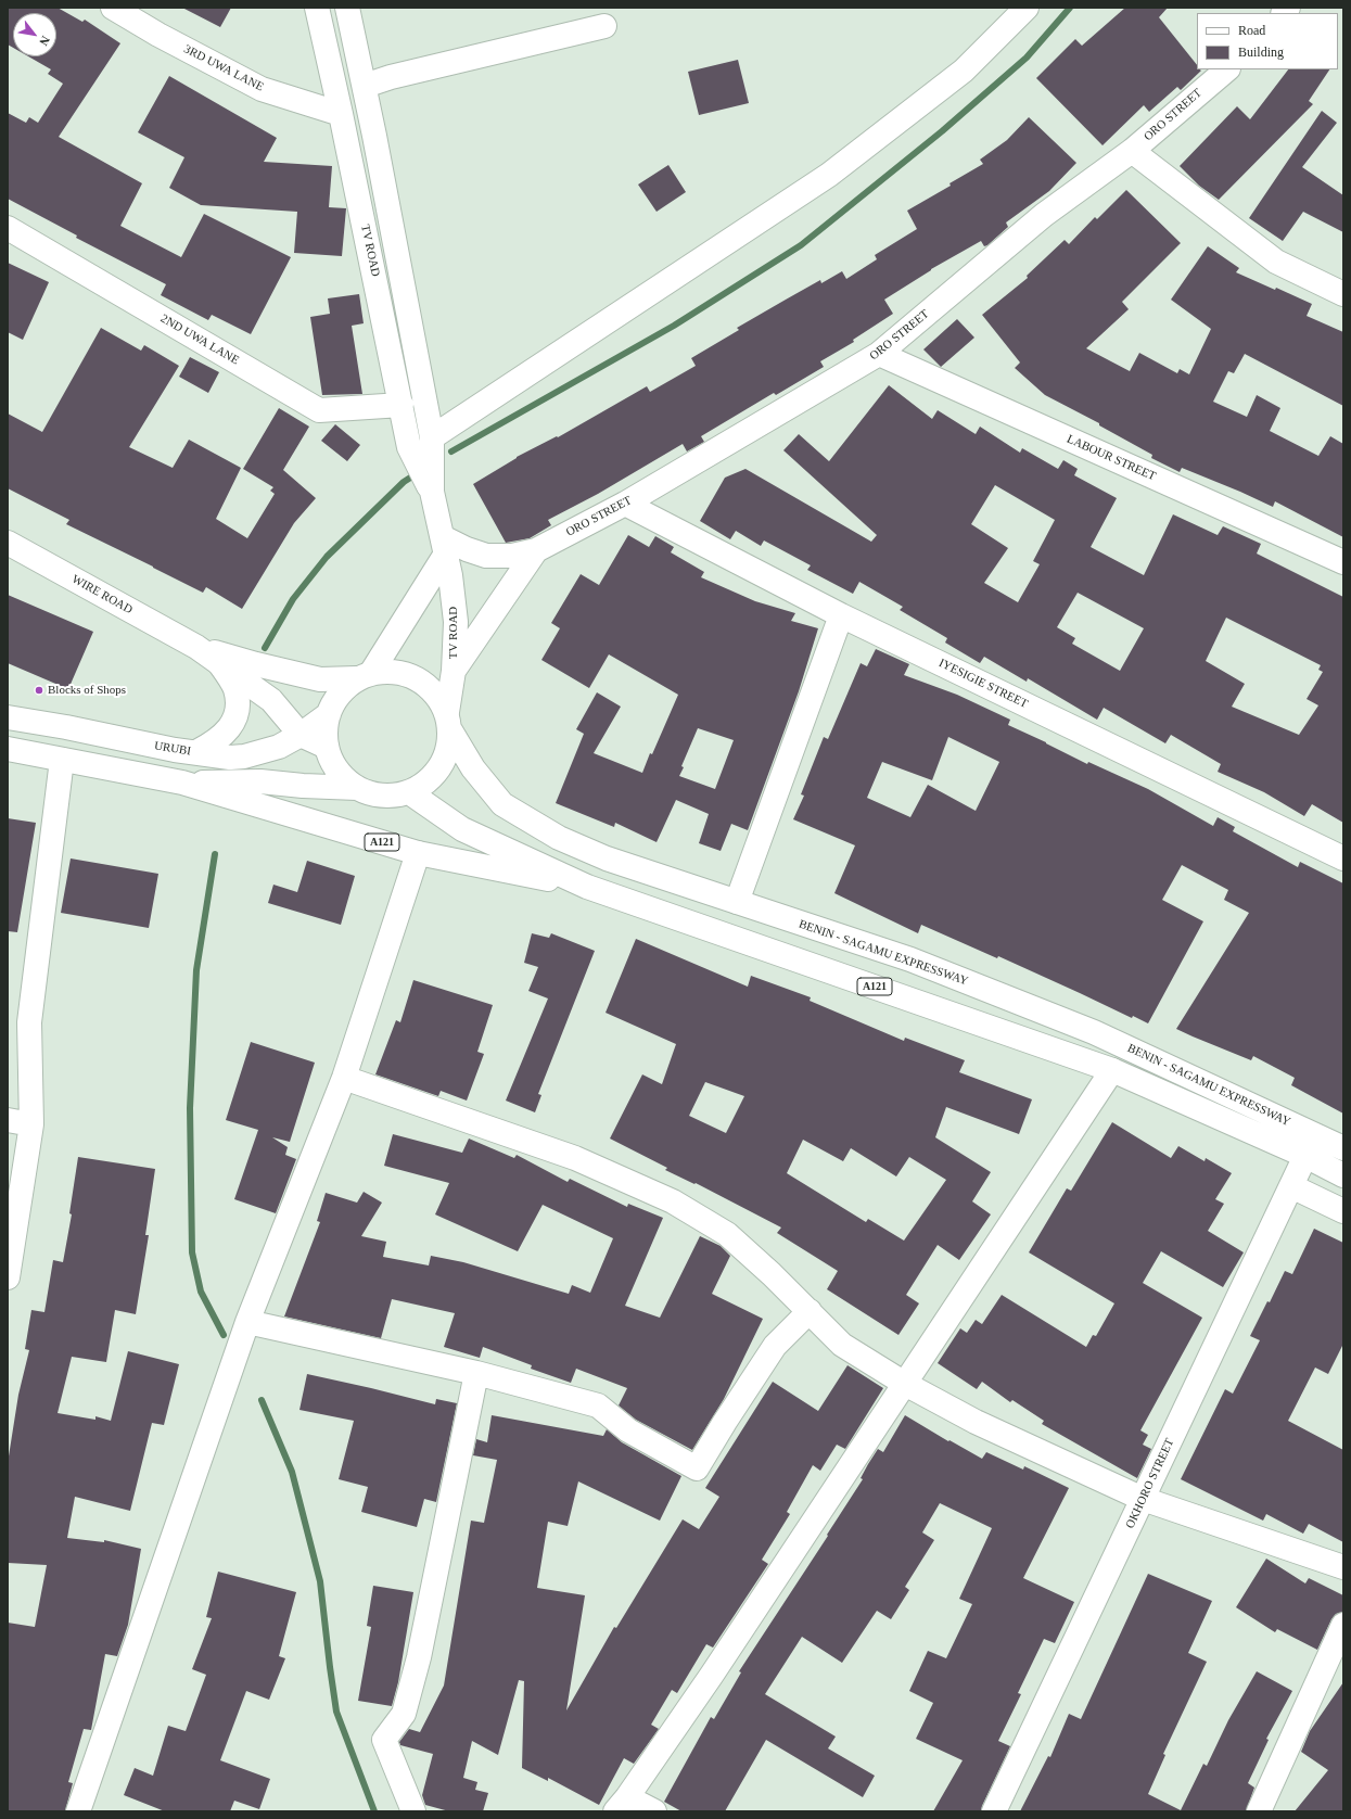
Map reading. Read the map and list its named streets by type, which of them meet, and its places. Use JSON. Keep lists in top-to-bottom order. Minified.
{"streets":{"main road":["3RD UWA LANE","ORO STREET","TV ROAD","2ND UWA LANE","LABOUR STREET","WIRE ROAD","IYESIGIE STREET","URUBI","A121","BENIN - SAGAMU EXPRESSWAY","OKHORO STREET"]},"crossings":[["3RD UWA LANE","TV ROAD"],["ORO STREET","TV ROAD"],["ORO STREET","LABOUR STREET"],["ORO STREET","IYESIGIE STREET"],["TV ROAD","2ND UWA LANE"],["TV ROAD","WIRE ROAD"],["TV ROAD","URUBI"],["TV ROAD","A121"],["TV ROAD","BENIN - SAGAMU EXPRESSWAY"],["WIRE ROAD","URUBI"],["WIRE ROAD","A121"],["WIRE ROAD","BENIN - SAGAMU EXPRESSWAY"],["URUBI","A121"],["URUBI","BENIN - SAGAMU EXPRESSWAY"],["A121","BENIN - SAGAMU EXPRESSWAY"],["A121","OKHORO STREET"]],"places":["Blocks of Shops"],"legend":["Road","Building"],"north":"bottom right"}
